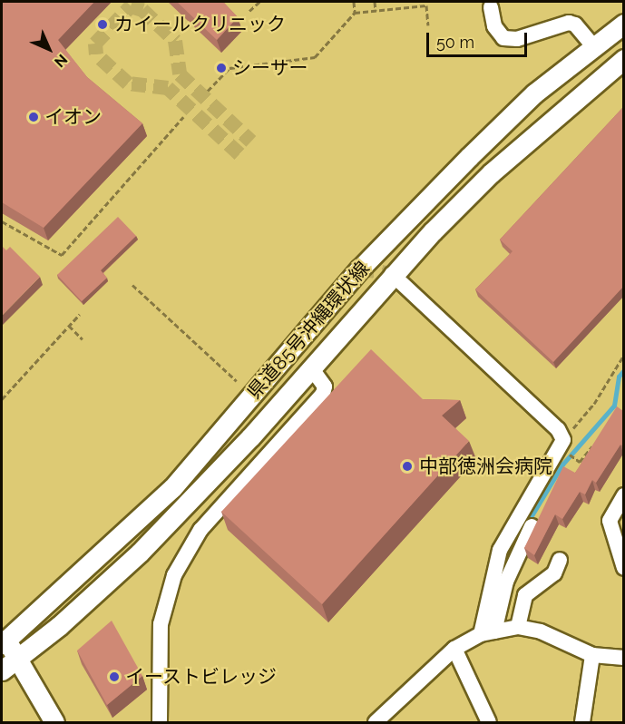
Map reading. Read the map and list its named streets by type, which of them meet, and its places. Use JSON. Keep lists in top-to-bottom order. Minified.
{"streets":{"main road":["県道85号沖縄環状線"]},"places":["カイールクリニック","シーサー","イオン","中部徳洲会病院","イーストビレッジ"],"scale_bar":"50 m","north":"bottom right"}
